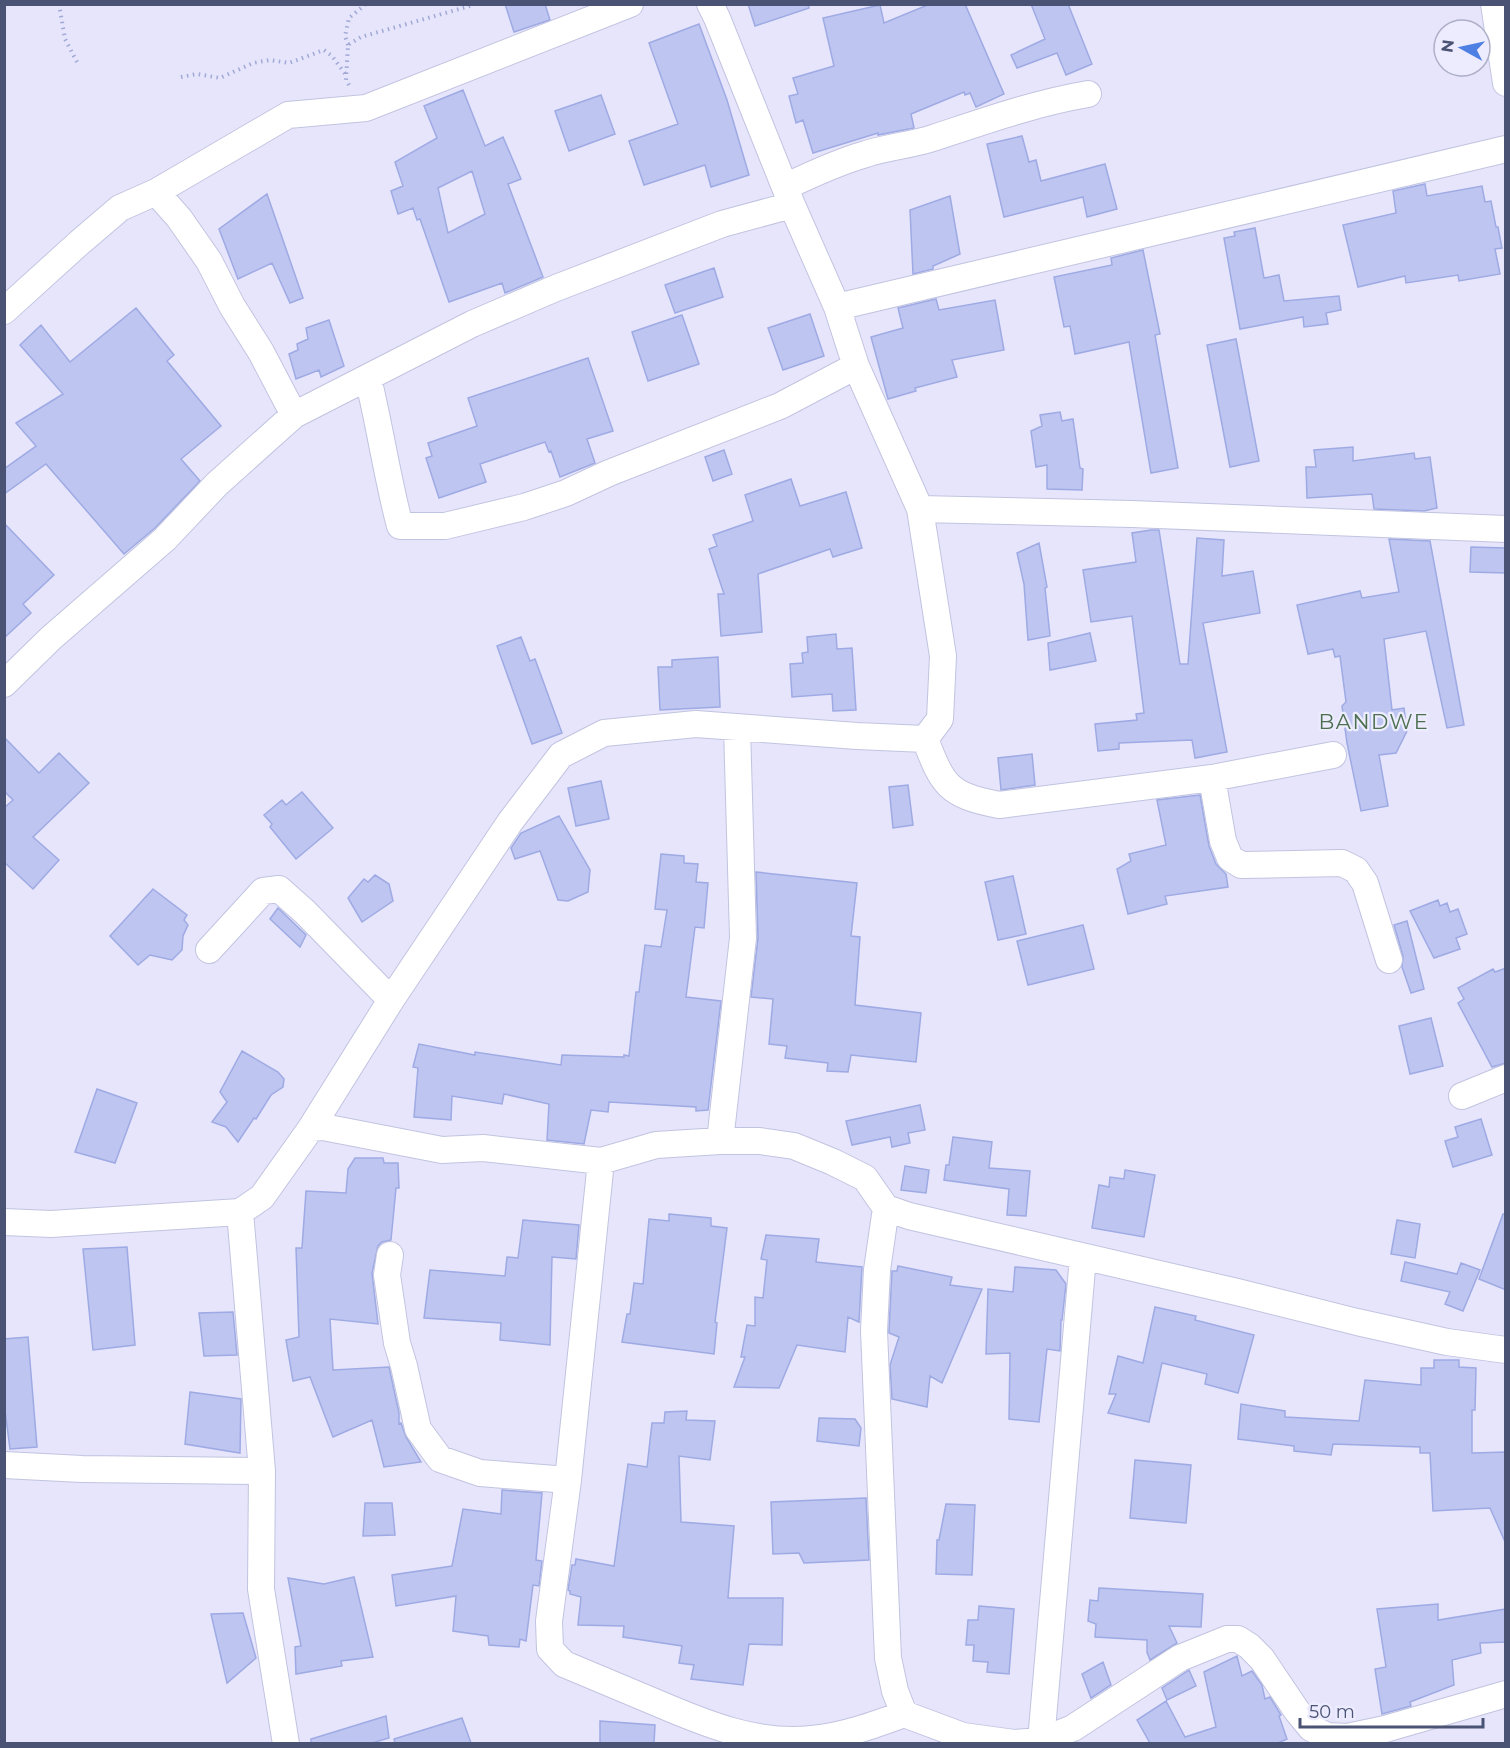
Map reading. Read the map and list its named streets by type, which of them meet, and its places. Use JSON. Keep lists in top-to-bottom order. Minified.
{"districts":["BANDWE"],"scale_bar":"50 m","north":"left"}
